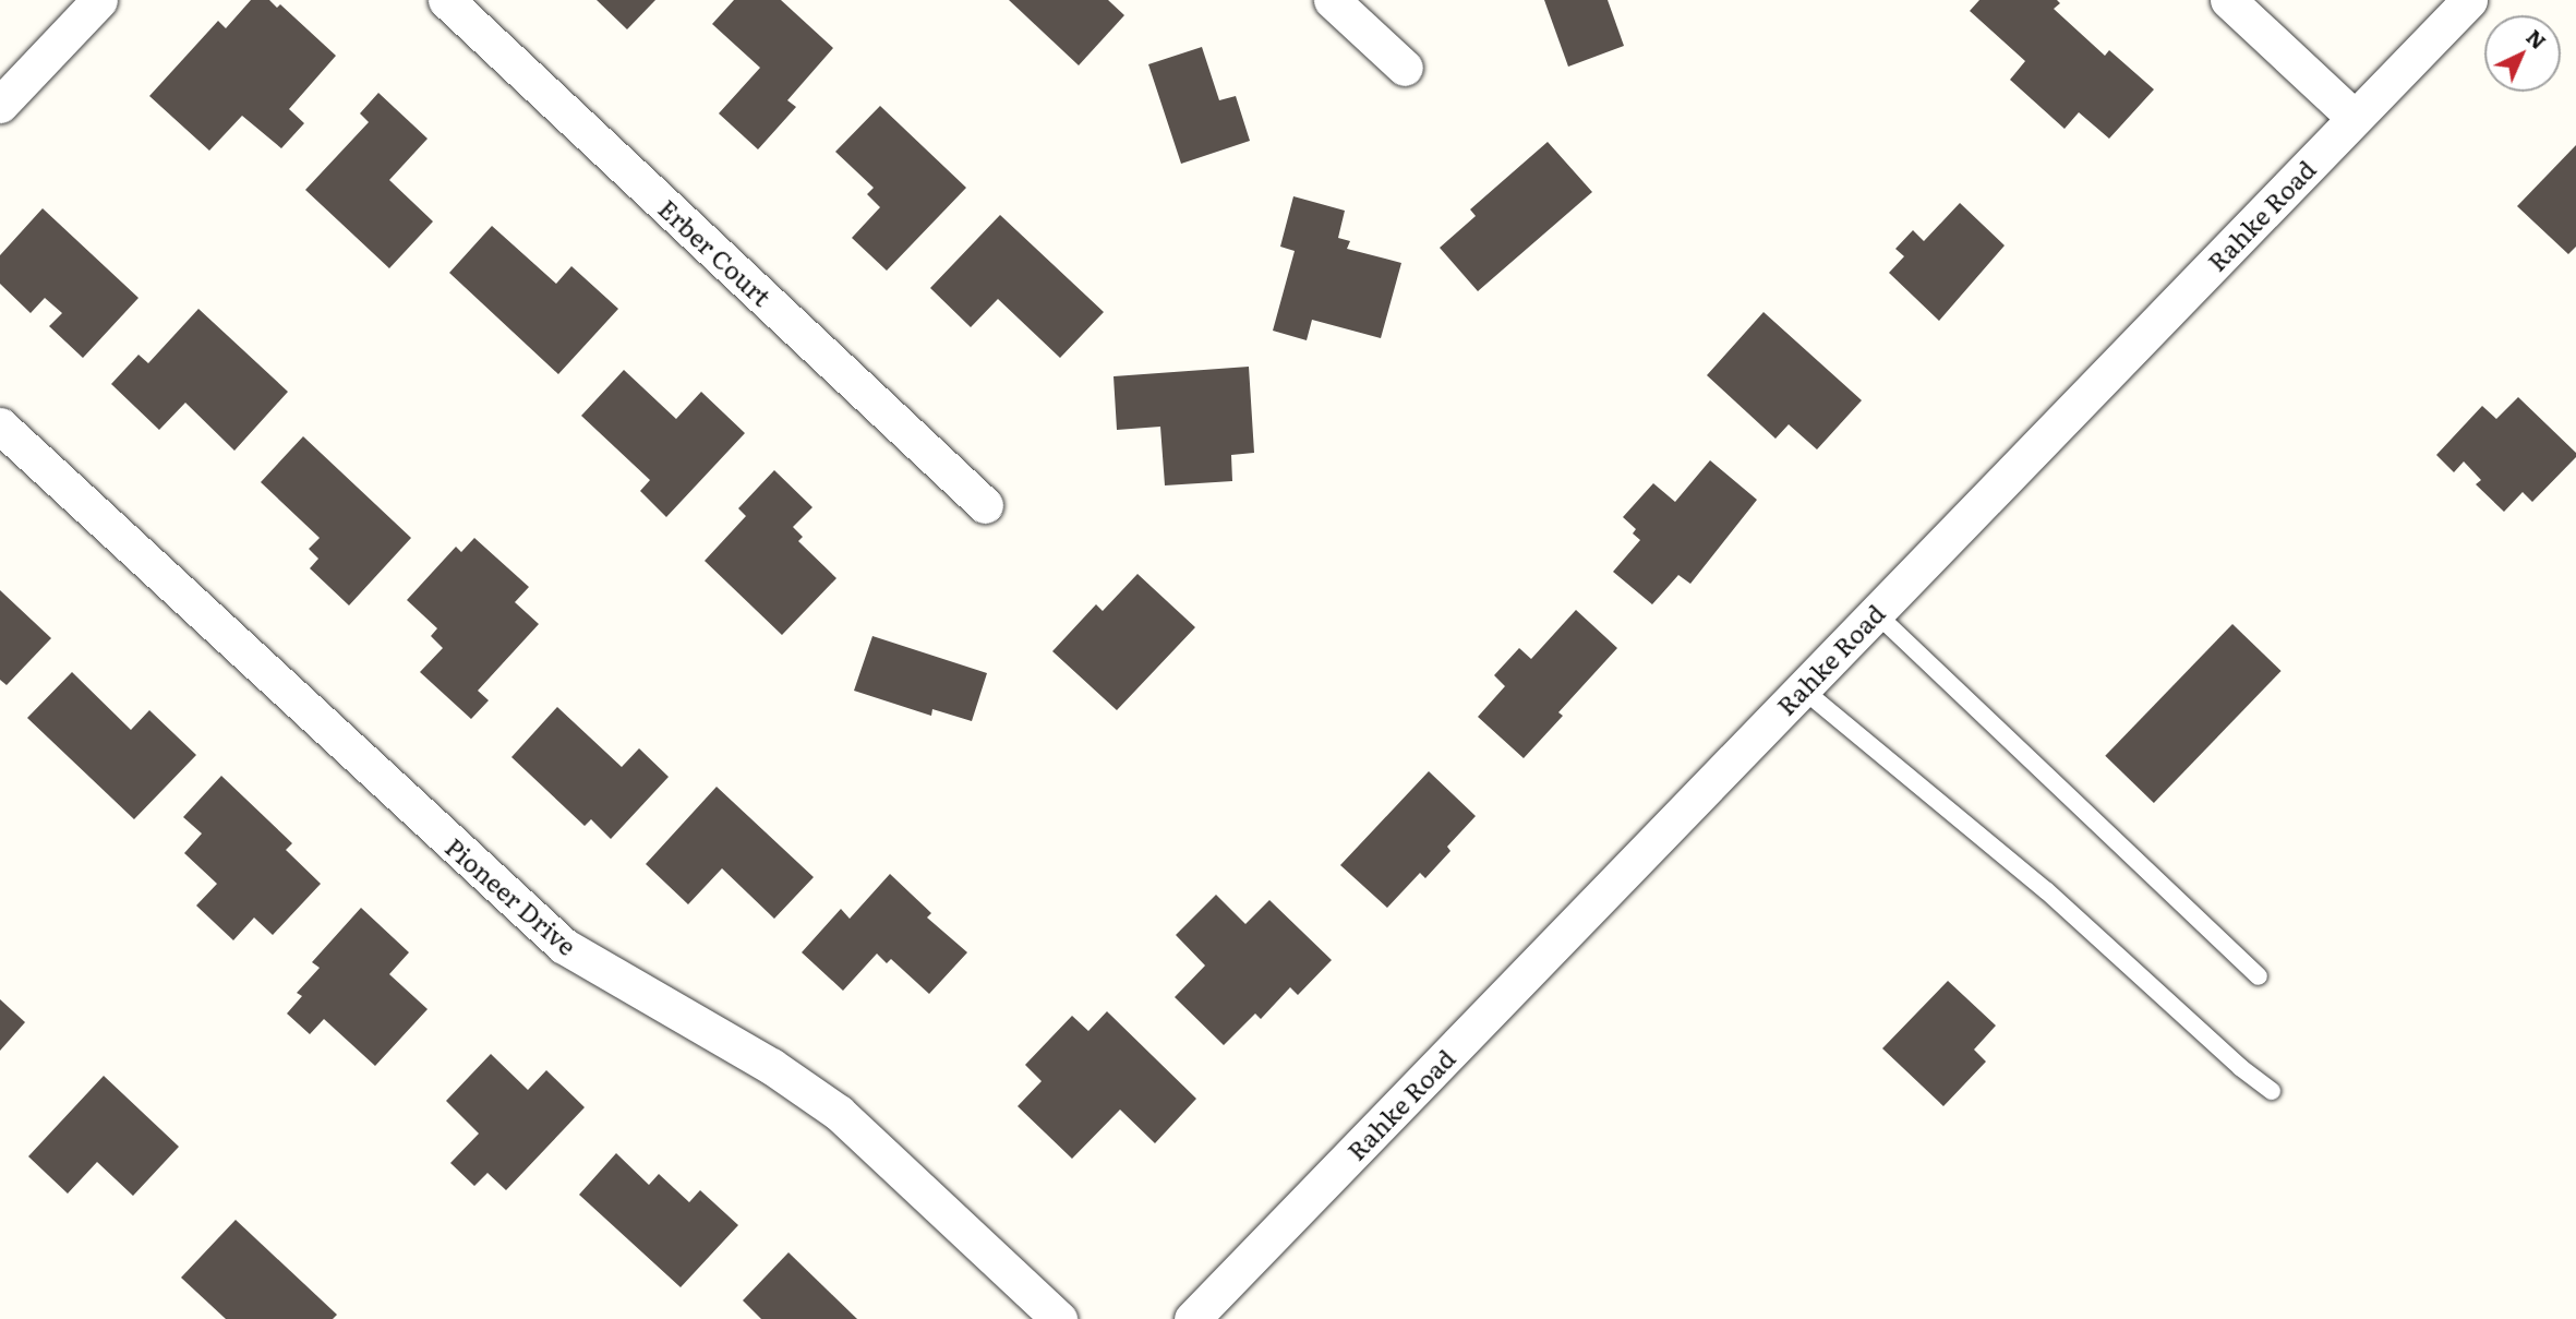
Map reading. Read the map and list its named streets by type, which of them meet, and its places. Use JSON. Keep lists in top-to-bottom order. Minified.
{"streets":{"street":["Rahke Road","Erber Court","Pioneer Drive"]},"north":"top right"}
